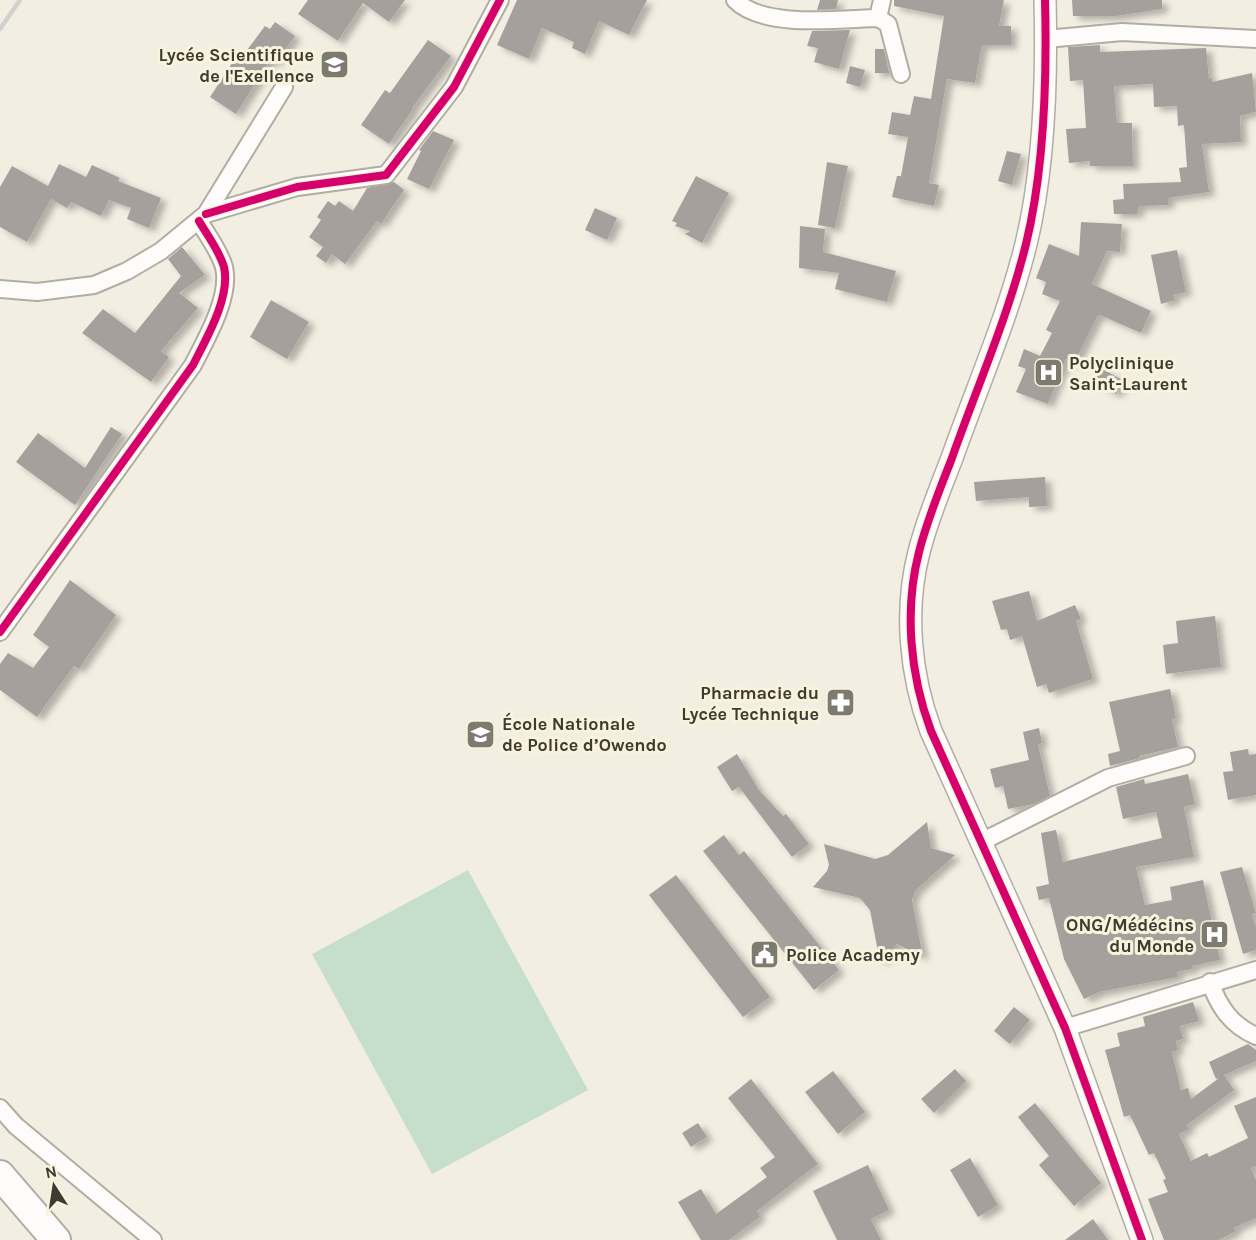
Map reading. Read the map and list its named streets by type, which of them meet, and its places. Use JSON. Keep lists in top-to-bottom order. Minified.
{"places":{"school or university":["Lycée Scientifique de l'Exellence","École Nationale de Police d’Owendo"],"hospital":["Polyclinique Saint-Laurent","ONG/Médécins du Monde"],"pharmacy":["Pharmacie du Lycée Technique"],"public building":["Police Academy"]},"north":"top"}
